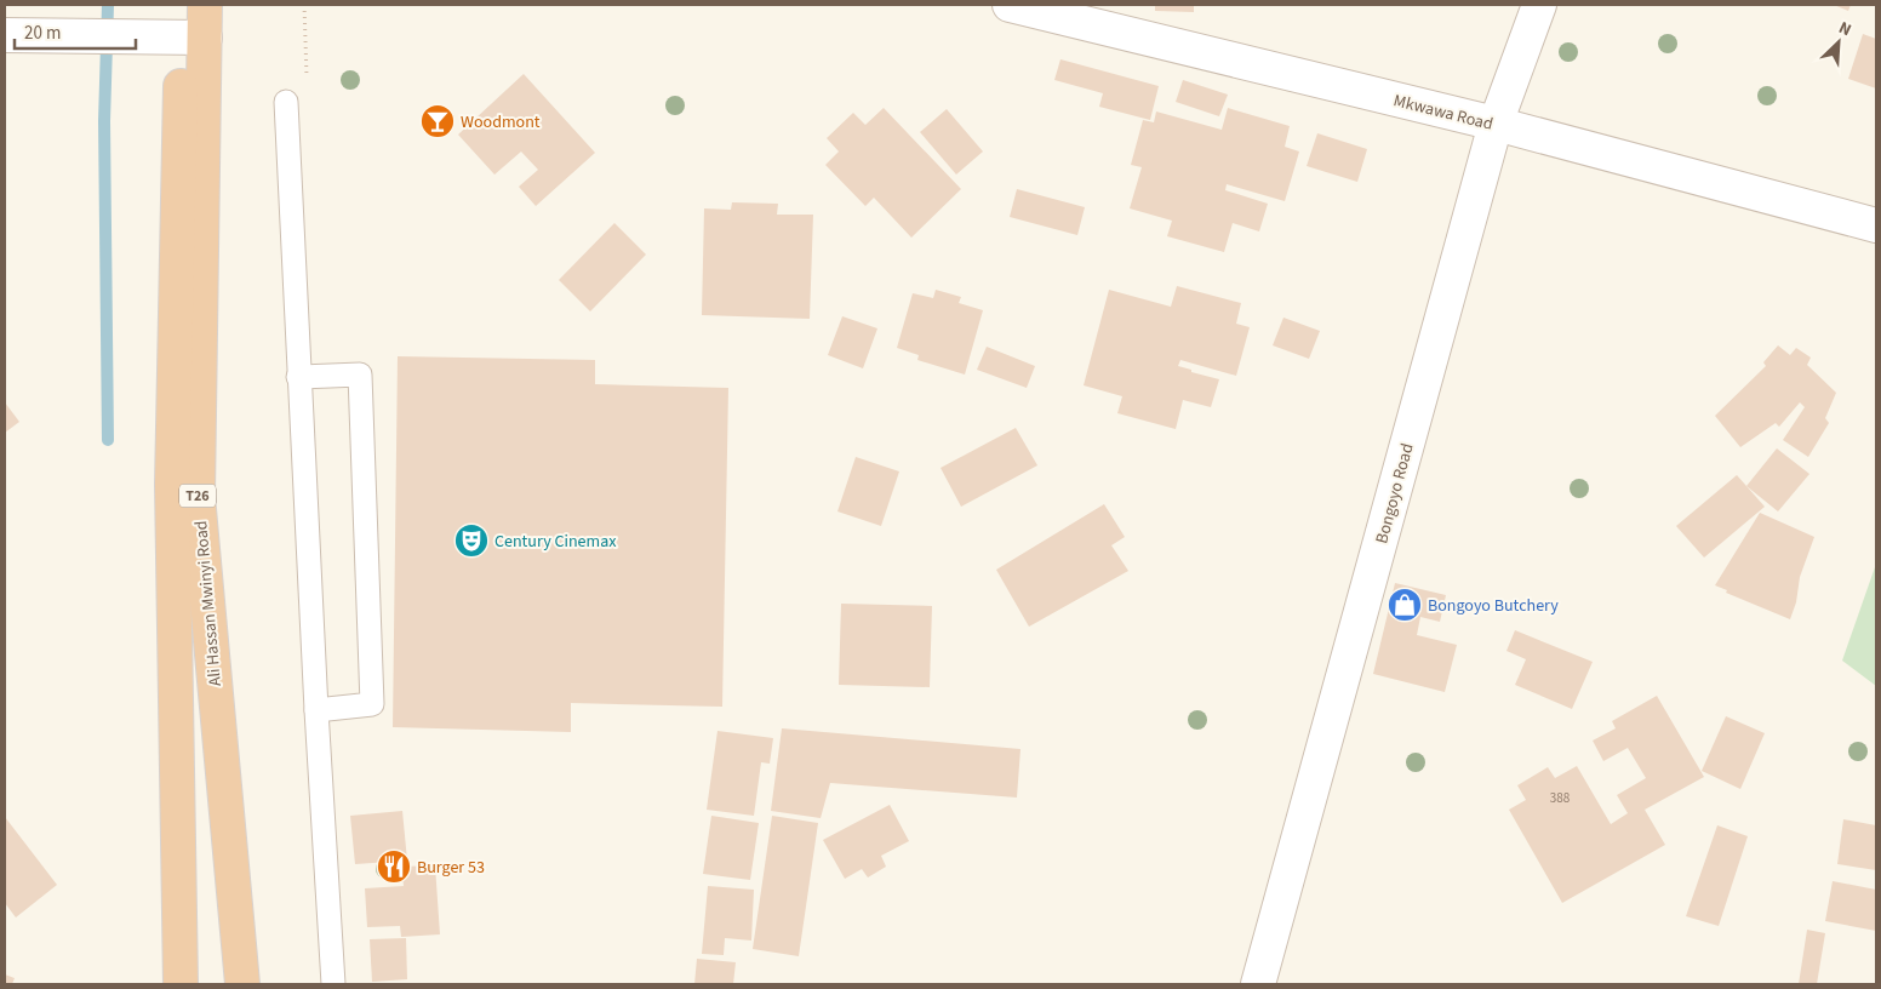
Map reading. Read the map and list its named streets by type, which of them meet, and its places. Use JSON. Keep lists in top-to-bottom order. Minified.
{"streets":{"highway":["T26","Ali Hassan Mwinyi Road"],"street":["Mkwawa Road","Bongoyo Road"]},"crossings":[["Mkwawa Road","Bongoyo Road"]],"places":{"bar":["Woodmont"],"theatre":["Century Cinemax"],"shop":["Bongoyo Butchery"],"restaurant":["Burger 53"]},"house_numbers":["388"],"scale_bar":"20 m","north":"top right"}
